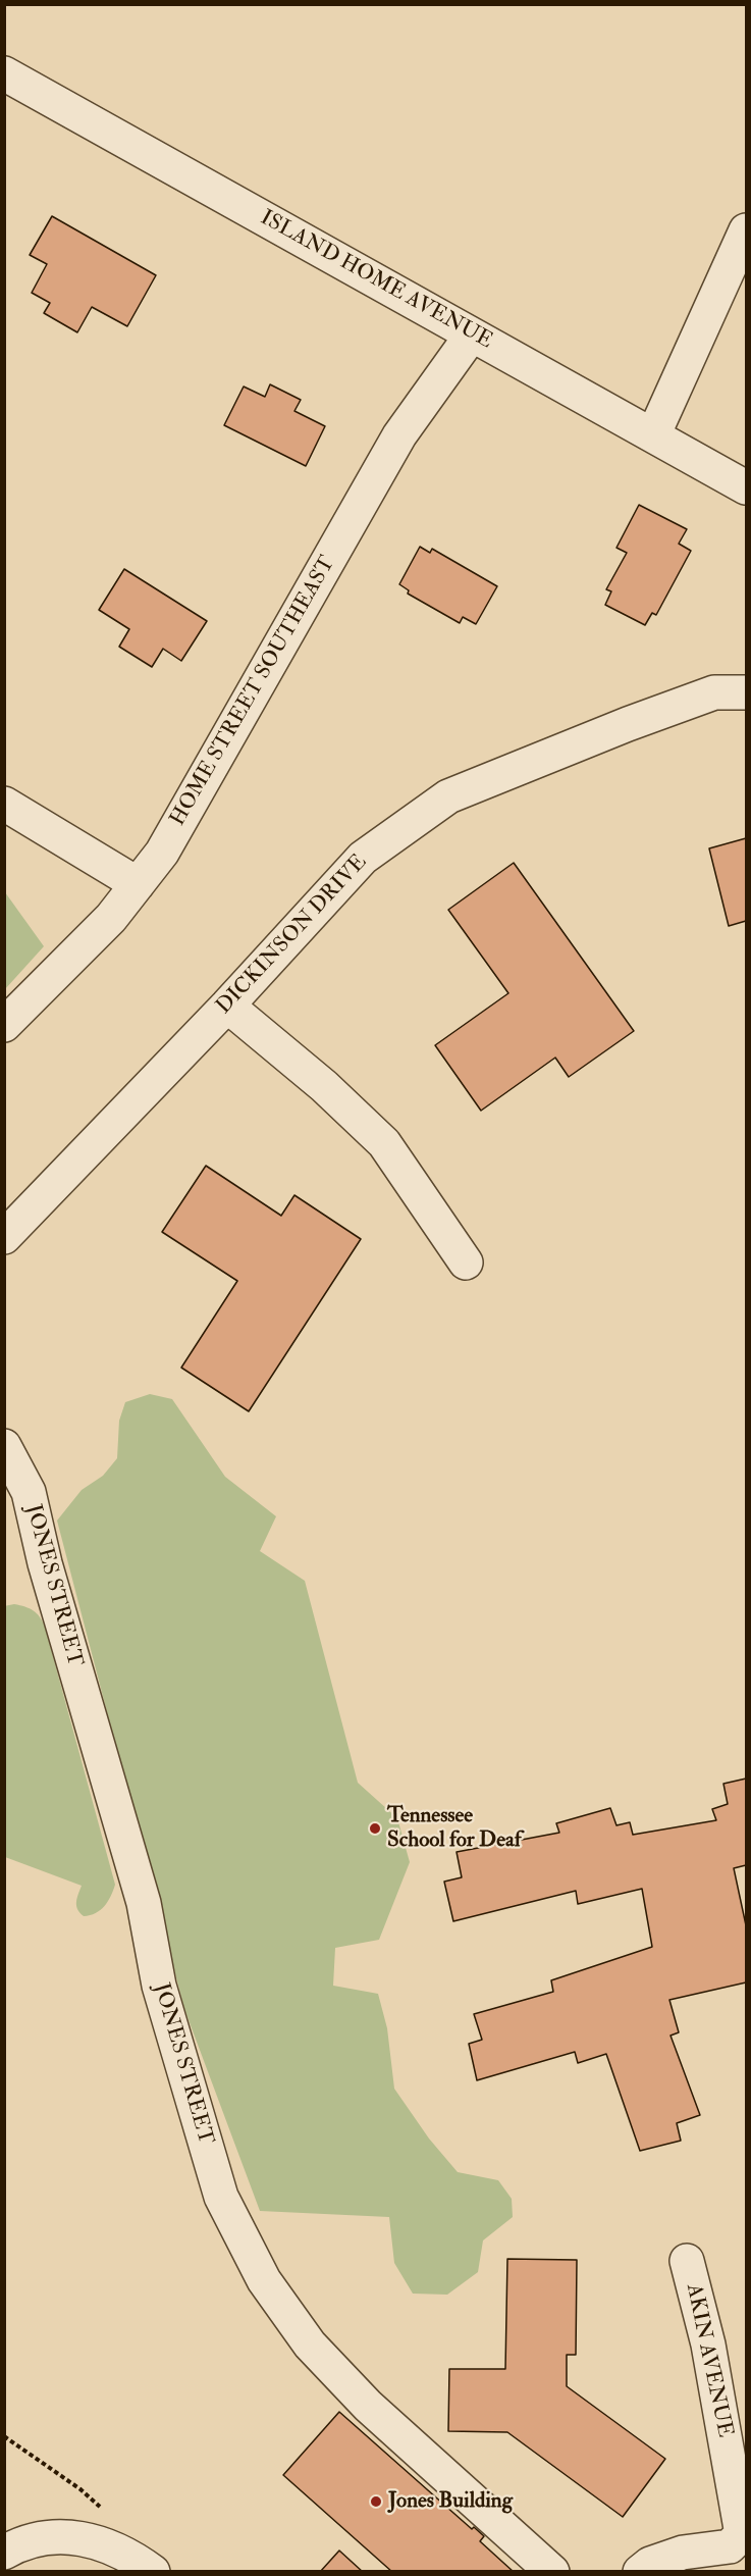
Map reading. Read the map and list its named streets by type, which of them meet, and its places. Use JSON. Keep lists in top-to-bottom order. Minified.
{"streets":{"street":["ISLAND HOME AVENUE","HOME STREET SOUTHEAST","DICKINSON DRIVE","JONES STREET","AKIN AVENUE"]},"crossings":[["ISLAND HOME AVENUE","HOME STREET SOUTHEAST"]],"places":["Tennessee School for Deaf","Jones Building"]}
